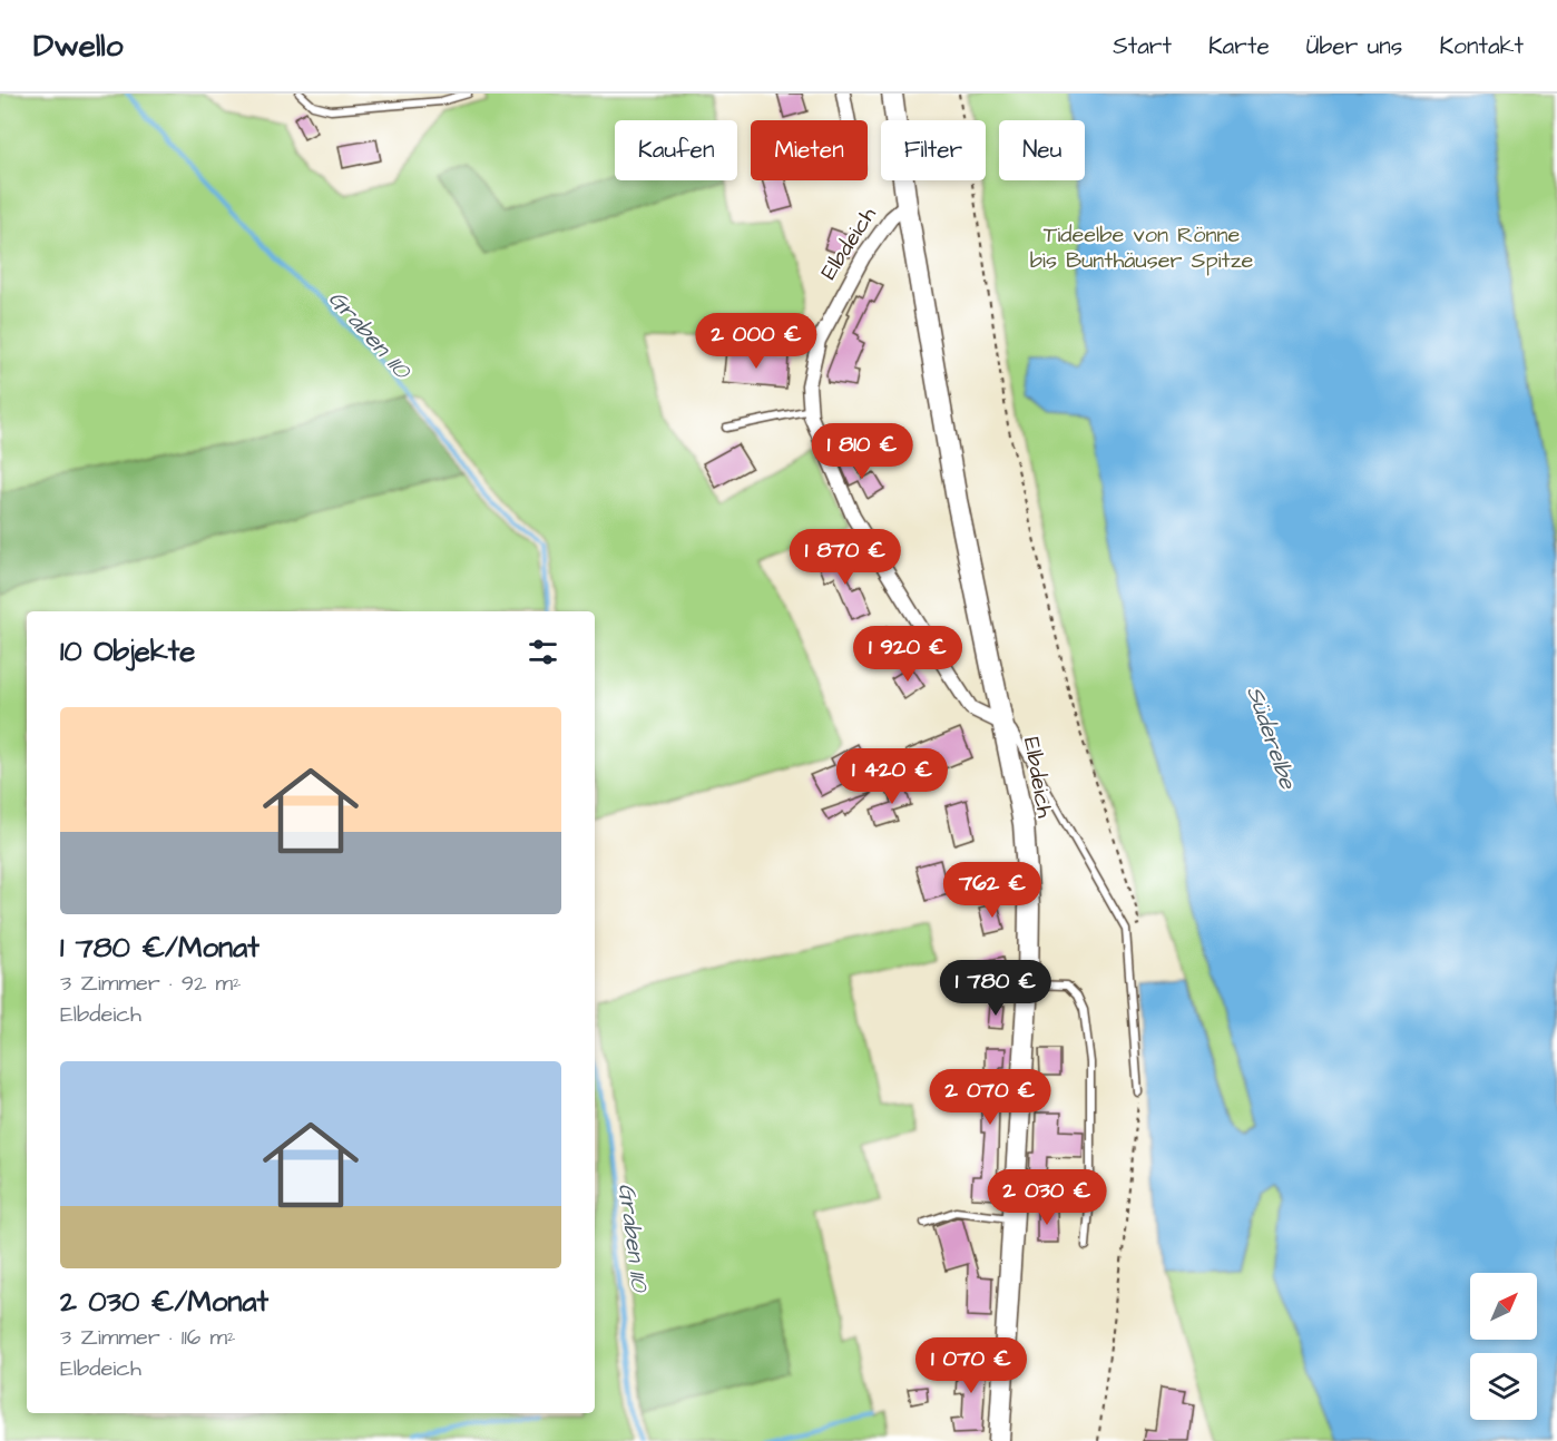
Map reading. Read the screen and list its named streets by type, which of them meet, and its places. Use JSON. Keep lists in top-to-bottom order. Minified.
{"streets":{"street":["Elbdeich"]},"water":["Graben 110","Süderelbe"],"parks":["Tideelbe von Rönne bis Bunthäuser Spitze"],"north":"top right","page":{"header":"Dwello","nav":["Start","Karte","Über uns","Kontakt"],"chip":["Kaufen","Mieten","Filter","Neu"],"price":["2 000 €","1 810 €","1 870 €","1 920 €","1 420 €","762 €","1 780 €","2 070 €","2 030 €","1 070 €"],"heading":"10 Objekte","list":[{"name":"1 780 €/Monat","note":"3 Zimmer · 92 m² · Elbdeich"},{"name":"2 030 €/Monat","note":"3 Zimmer · 116 m² · Elbdeich"}]}}
